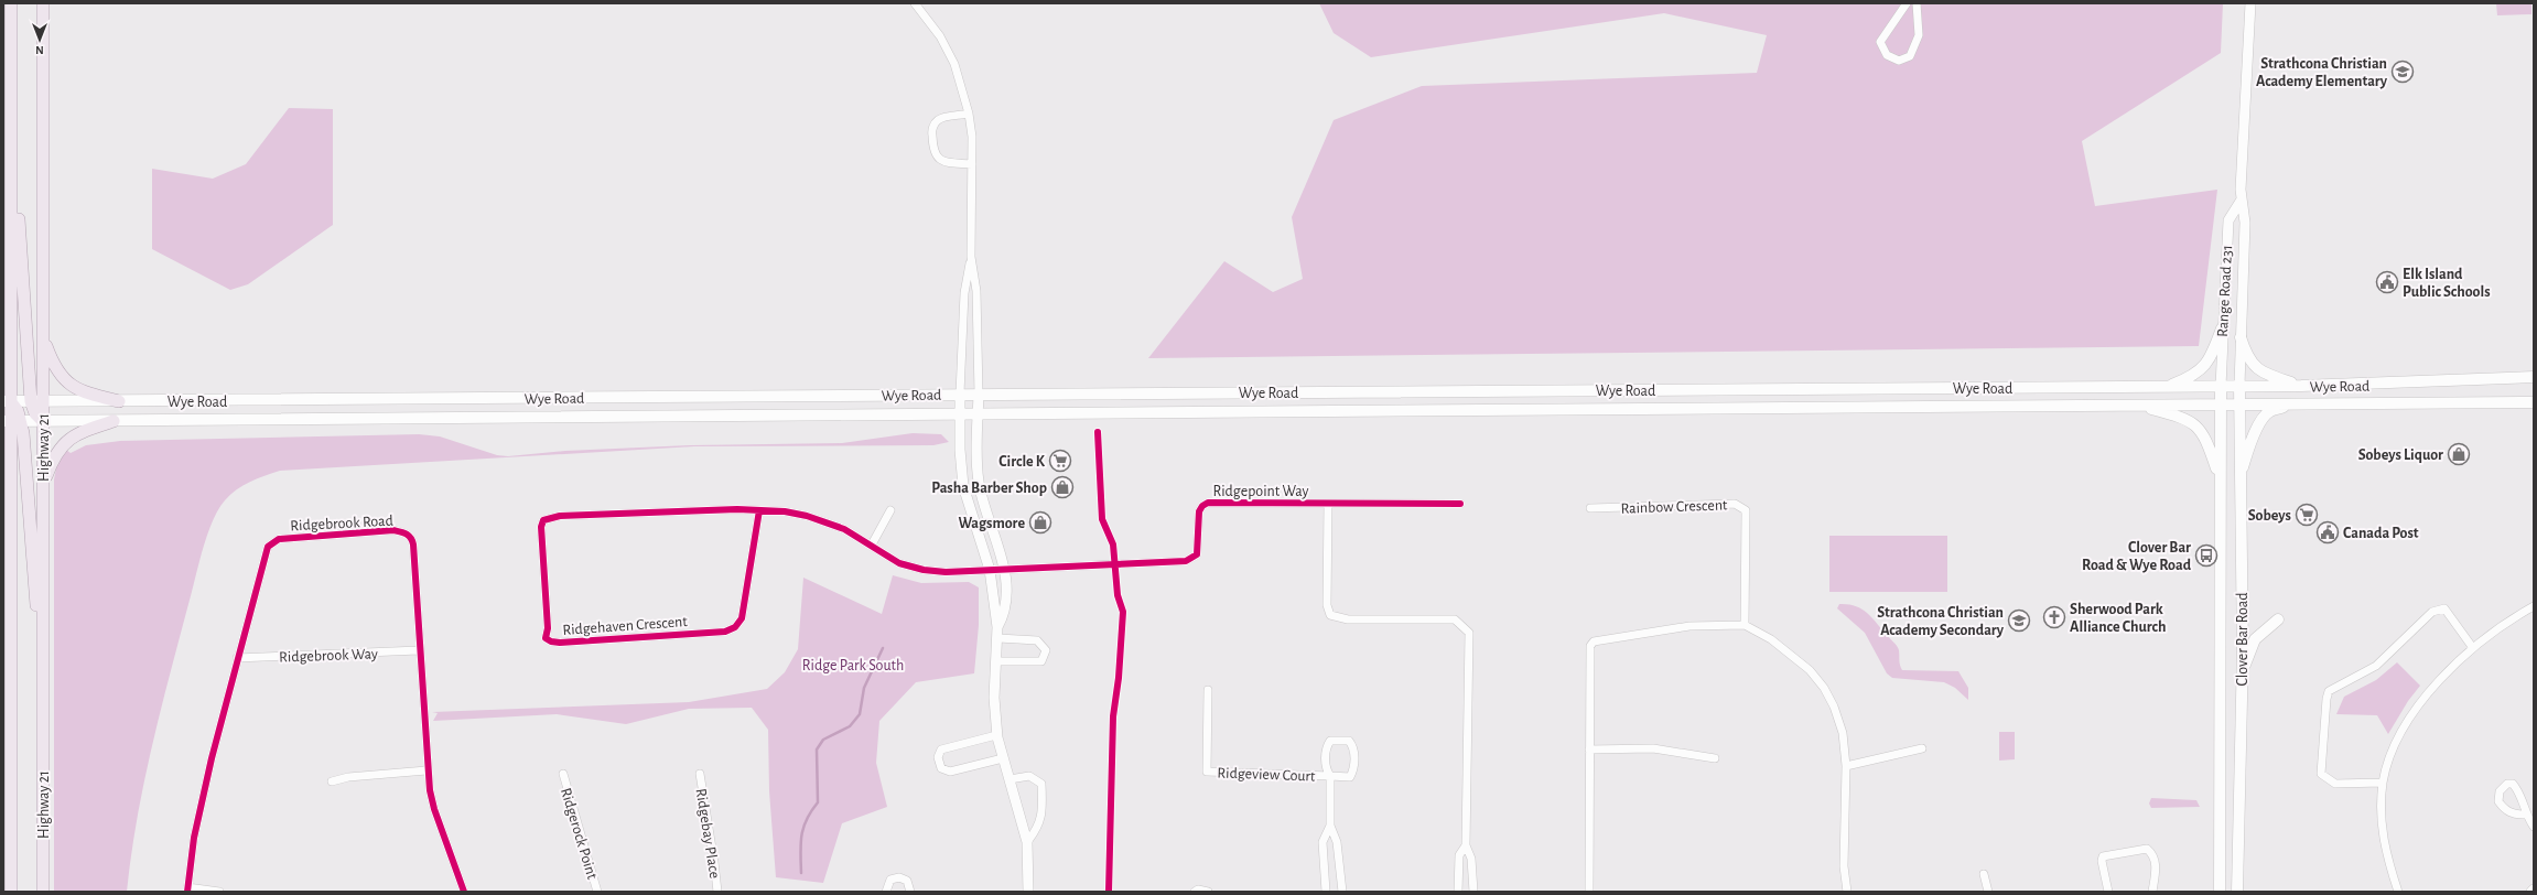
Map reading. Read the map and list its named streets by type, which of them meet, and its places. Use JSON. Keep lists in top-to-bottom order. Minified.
{"streets":{"main road":["Wye Road","Highway 21","Clover Bar Road"],"street":["Range Road 231","Ridgepoint Way","Rainbow Crescent","Ridgebrook Road","Ridgehaven Crescent","Ridgebrook Way","Ridgeview Court","Ridgerock Point","Ridgebay Place"]},"crossings":[["Range Road 231","Wye Road"],["Range Road 231","Clover Bar Road"],["Wye Road","Highway 21"],["Wye Road","Clover Bar Road"],["Ridgepoint Way","Ridgehaven Crescent"],["Ridgebrook Road","Ridgebrook Way"]],"parks":["Ridge Park South"],"places":{"school or university":["Strathcona Christian Academy Elementary","Strathcona Christian Academy Secondary"],"public building":["Elk Island Public Schools","Canada Post"],"shop":["Sobeys Liquor","Pasha Barber Shop","Wagsmore"],"supermarket":["Circle K","Sobeys"],"bus stop":["Clover Bar Road & Wye Road"],"church":["Sherwood Park Alliance Church"]},"north":"bottom"}
